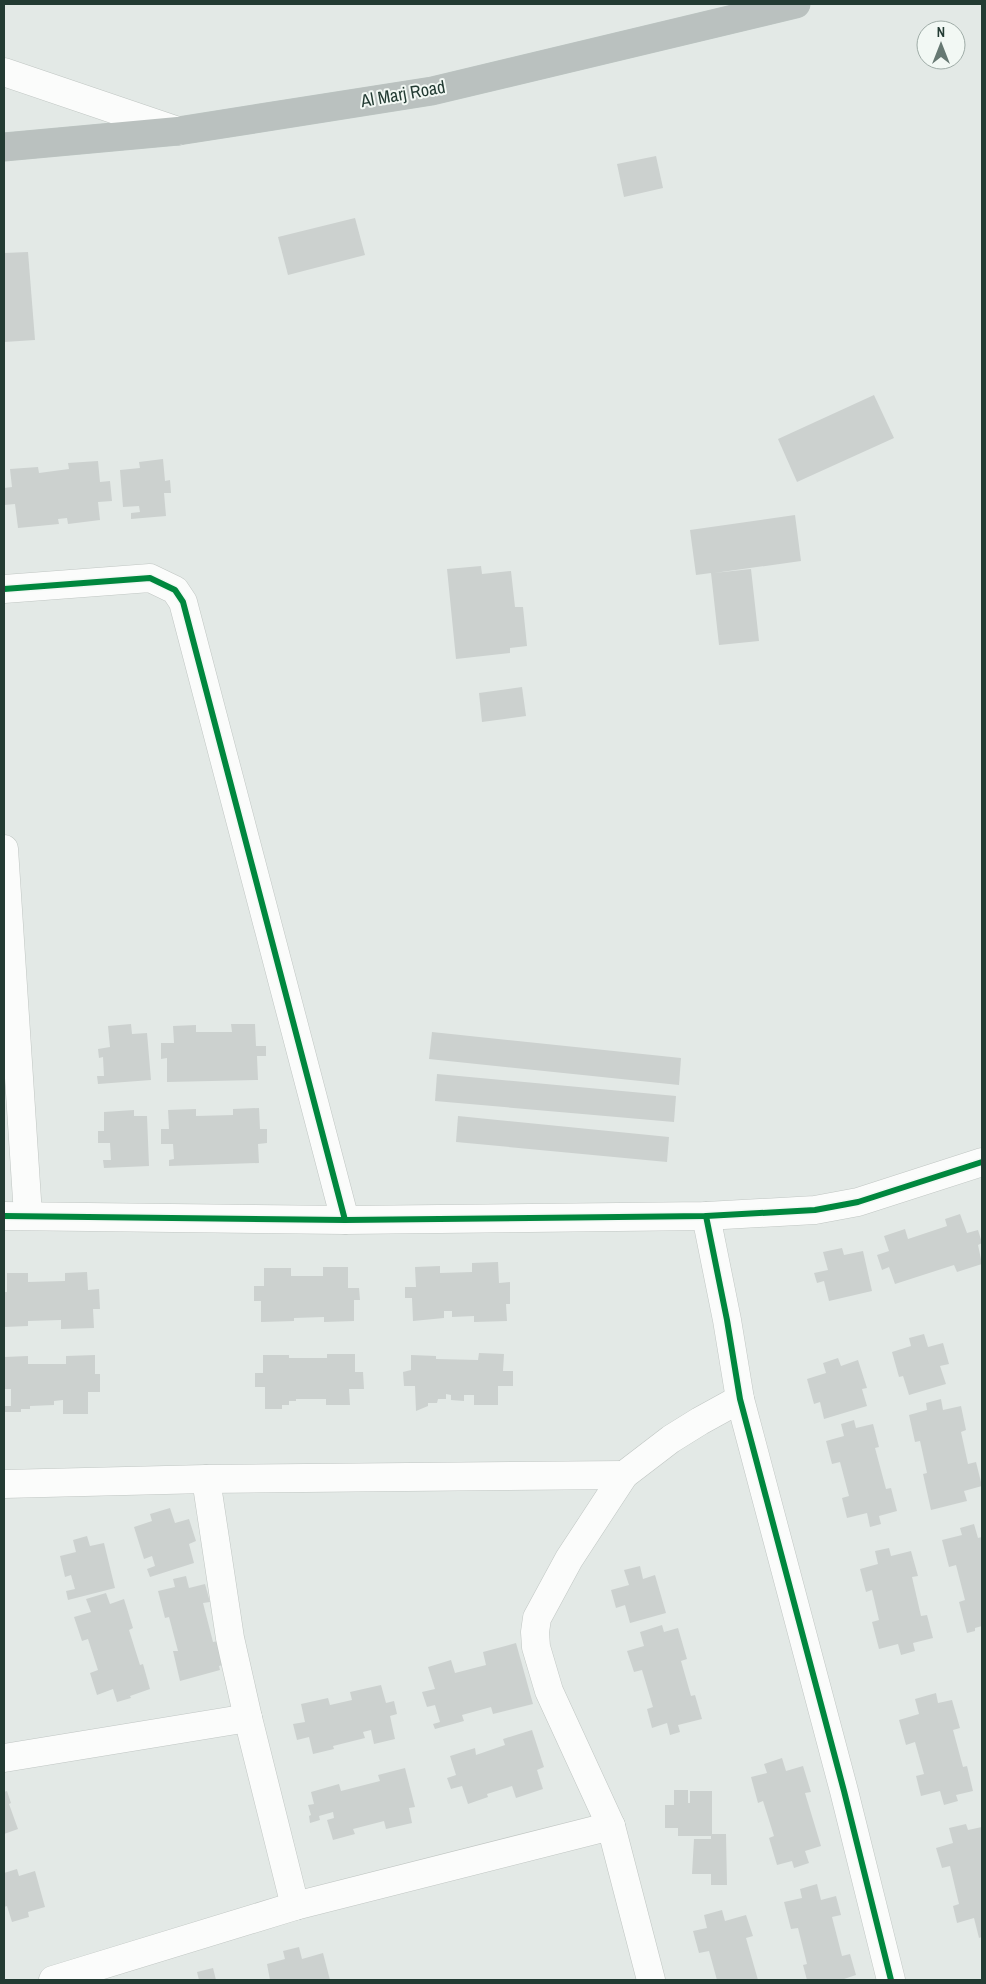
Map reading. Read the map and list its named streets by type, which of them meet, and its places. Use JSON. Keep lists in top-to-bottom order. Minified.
{"streets":{"highway":["Al Marj Road"]},"north":"top"}
